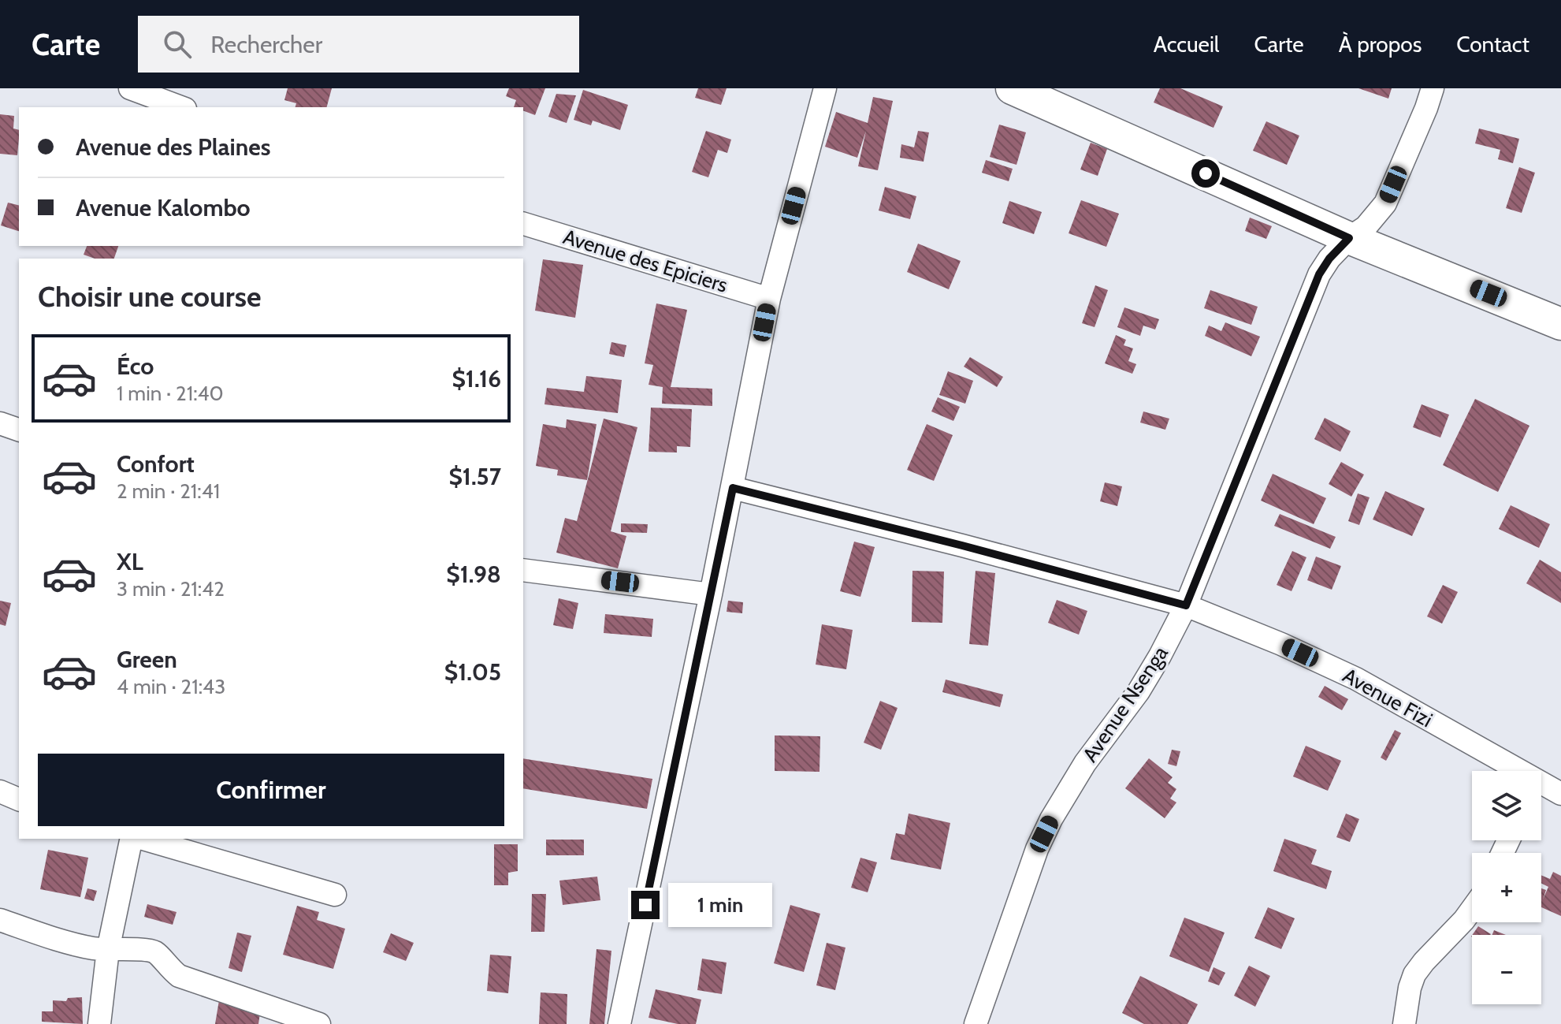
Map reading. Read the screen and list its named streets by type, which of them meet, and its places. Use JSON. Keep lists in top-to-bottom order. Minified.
{"streets":{"street":["Avenue des Epiciers","Avenue Fizi","Avenue Nsenga"]},"crossings":[["Avenue Fizi","Avenue Nsenga"]],"page":{"header":"Carte","search":"Rechercher","nav":["Accueil","Carte","À propos","Contact"],"banner":["Avenue des Plaines","Avenue Kalombo"],"heading":"Choisir une course","list":[{"name":"Éco","note":"1 min · 21:40","value":"$1.16"},{"name":"Confort","note":"2 min · 21:41","value":"$1.57"},{"name":"XL","note":"3 min · 21:42","value":"$1.98"},{"name":"Green","note":"4 min · 21:43","value":"$1.05"}],"buttons":"Confirmer","map_buttons":["+","−"],"bubble":"1 min"}}
